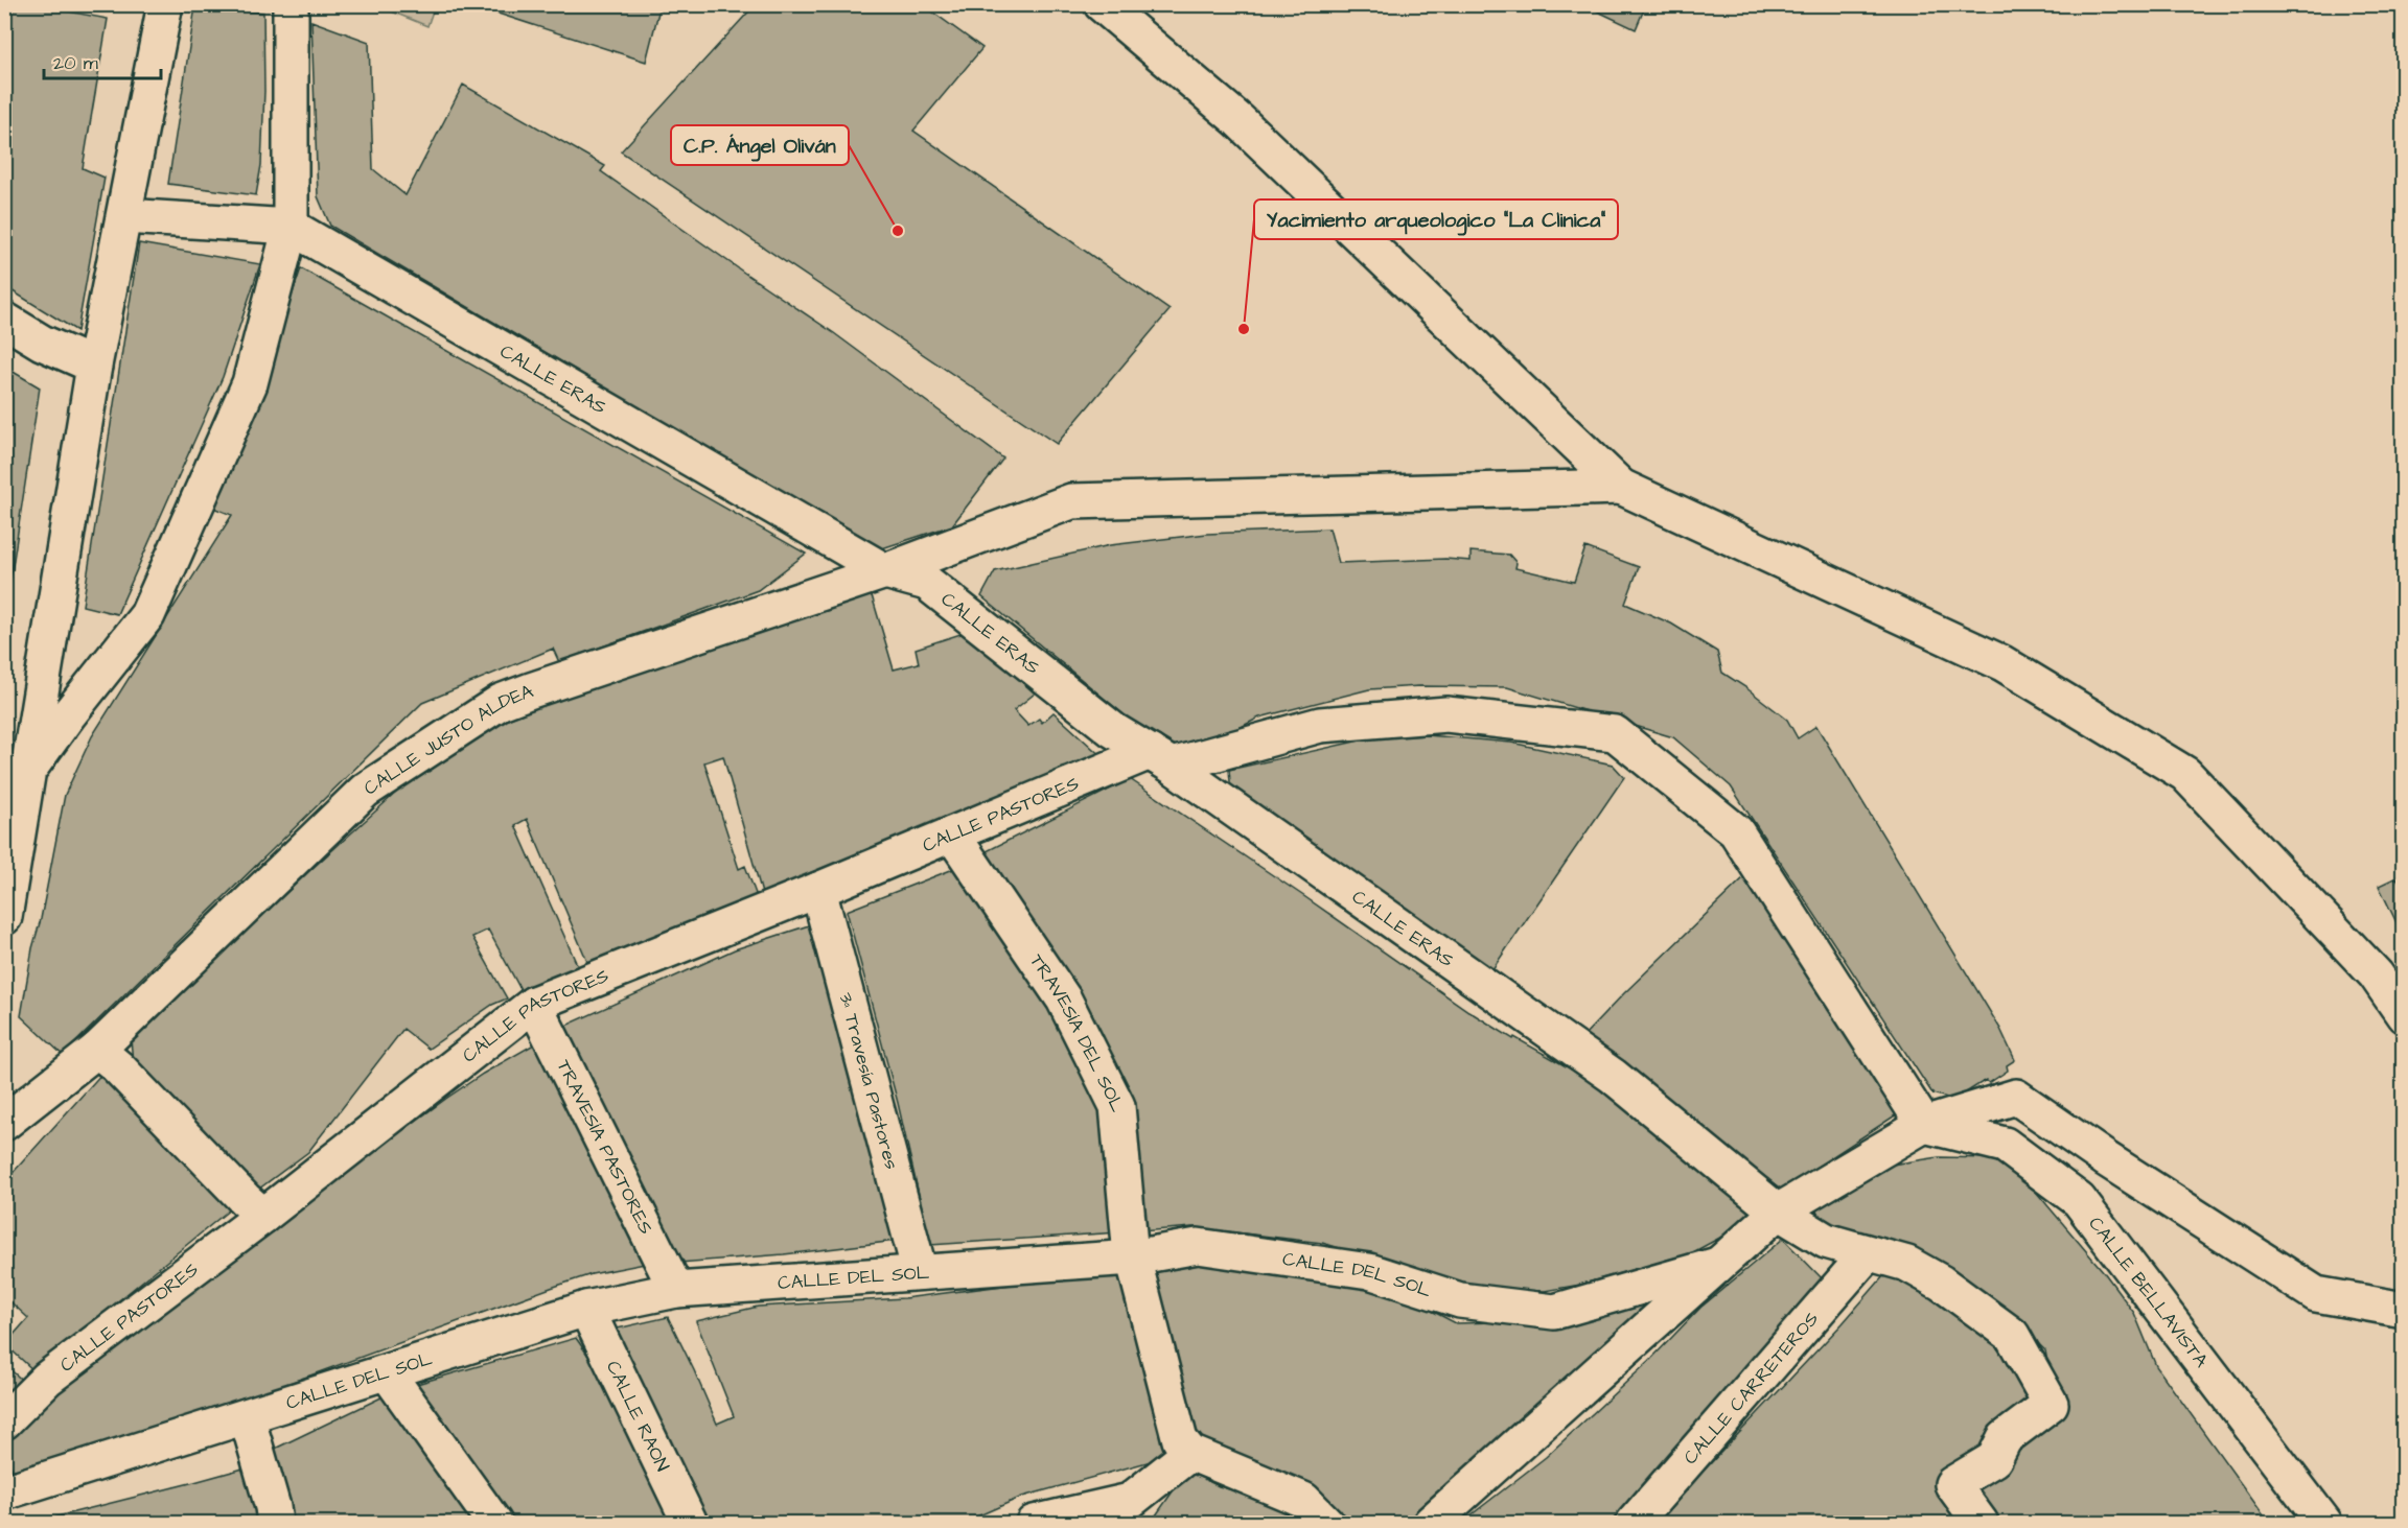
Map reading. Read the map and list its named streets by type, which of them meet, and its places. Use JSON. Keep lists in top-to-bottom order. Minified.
{"streets":{"street":["CALLE ERAS","CALLE JUSTO ALDEA","CALLE PASTORES","TRAVESÍA DEL SOL","3ª Travesía Pastores","TRAVESÍA PASTORES","CALLE DEL SOL","CALLE BELLAVISTA","CALLE CARRETEROS","CALLE RAON"]},"crossings":[["CALLE ERAS","CALLE JUSTO ALDEA"],["CALLE ERAS","CALLE PASTORES"],["CALLE ERAS","CALLE CARRETEROS"],["CALLE PASTORES","TRAVESÍA DEL SOL"],["CALLE PASTORES","3ª Travesía Pastores"],["CALLE PASTORES","TRAVESÍA PASTORES"],["CALLE PASTORES","CALLE BELLAVISTA"],["TRAVESÍA DEL SOL","CALLE DEL SOL"],["3ª Travesía Pastores","CALLE DEL SOL"],["TRAVESÍA PASTORES","CALLE DEL SOL"],["CALLE DEL SOL","CALLE RAON"]],"places":["C.P. Ángel Oliván","Yacimiento arqueologico \"La Clinica\""],"scale_bar":"20 m"}
